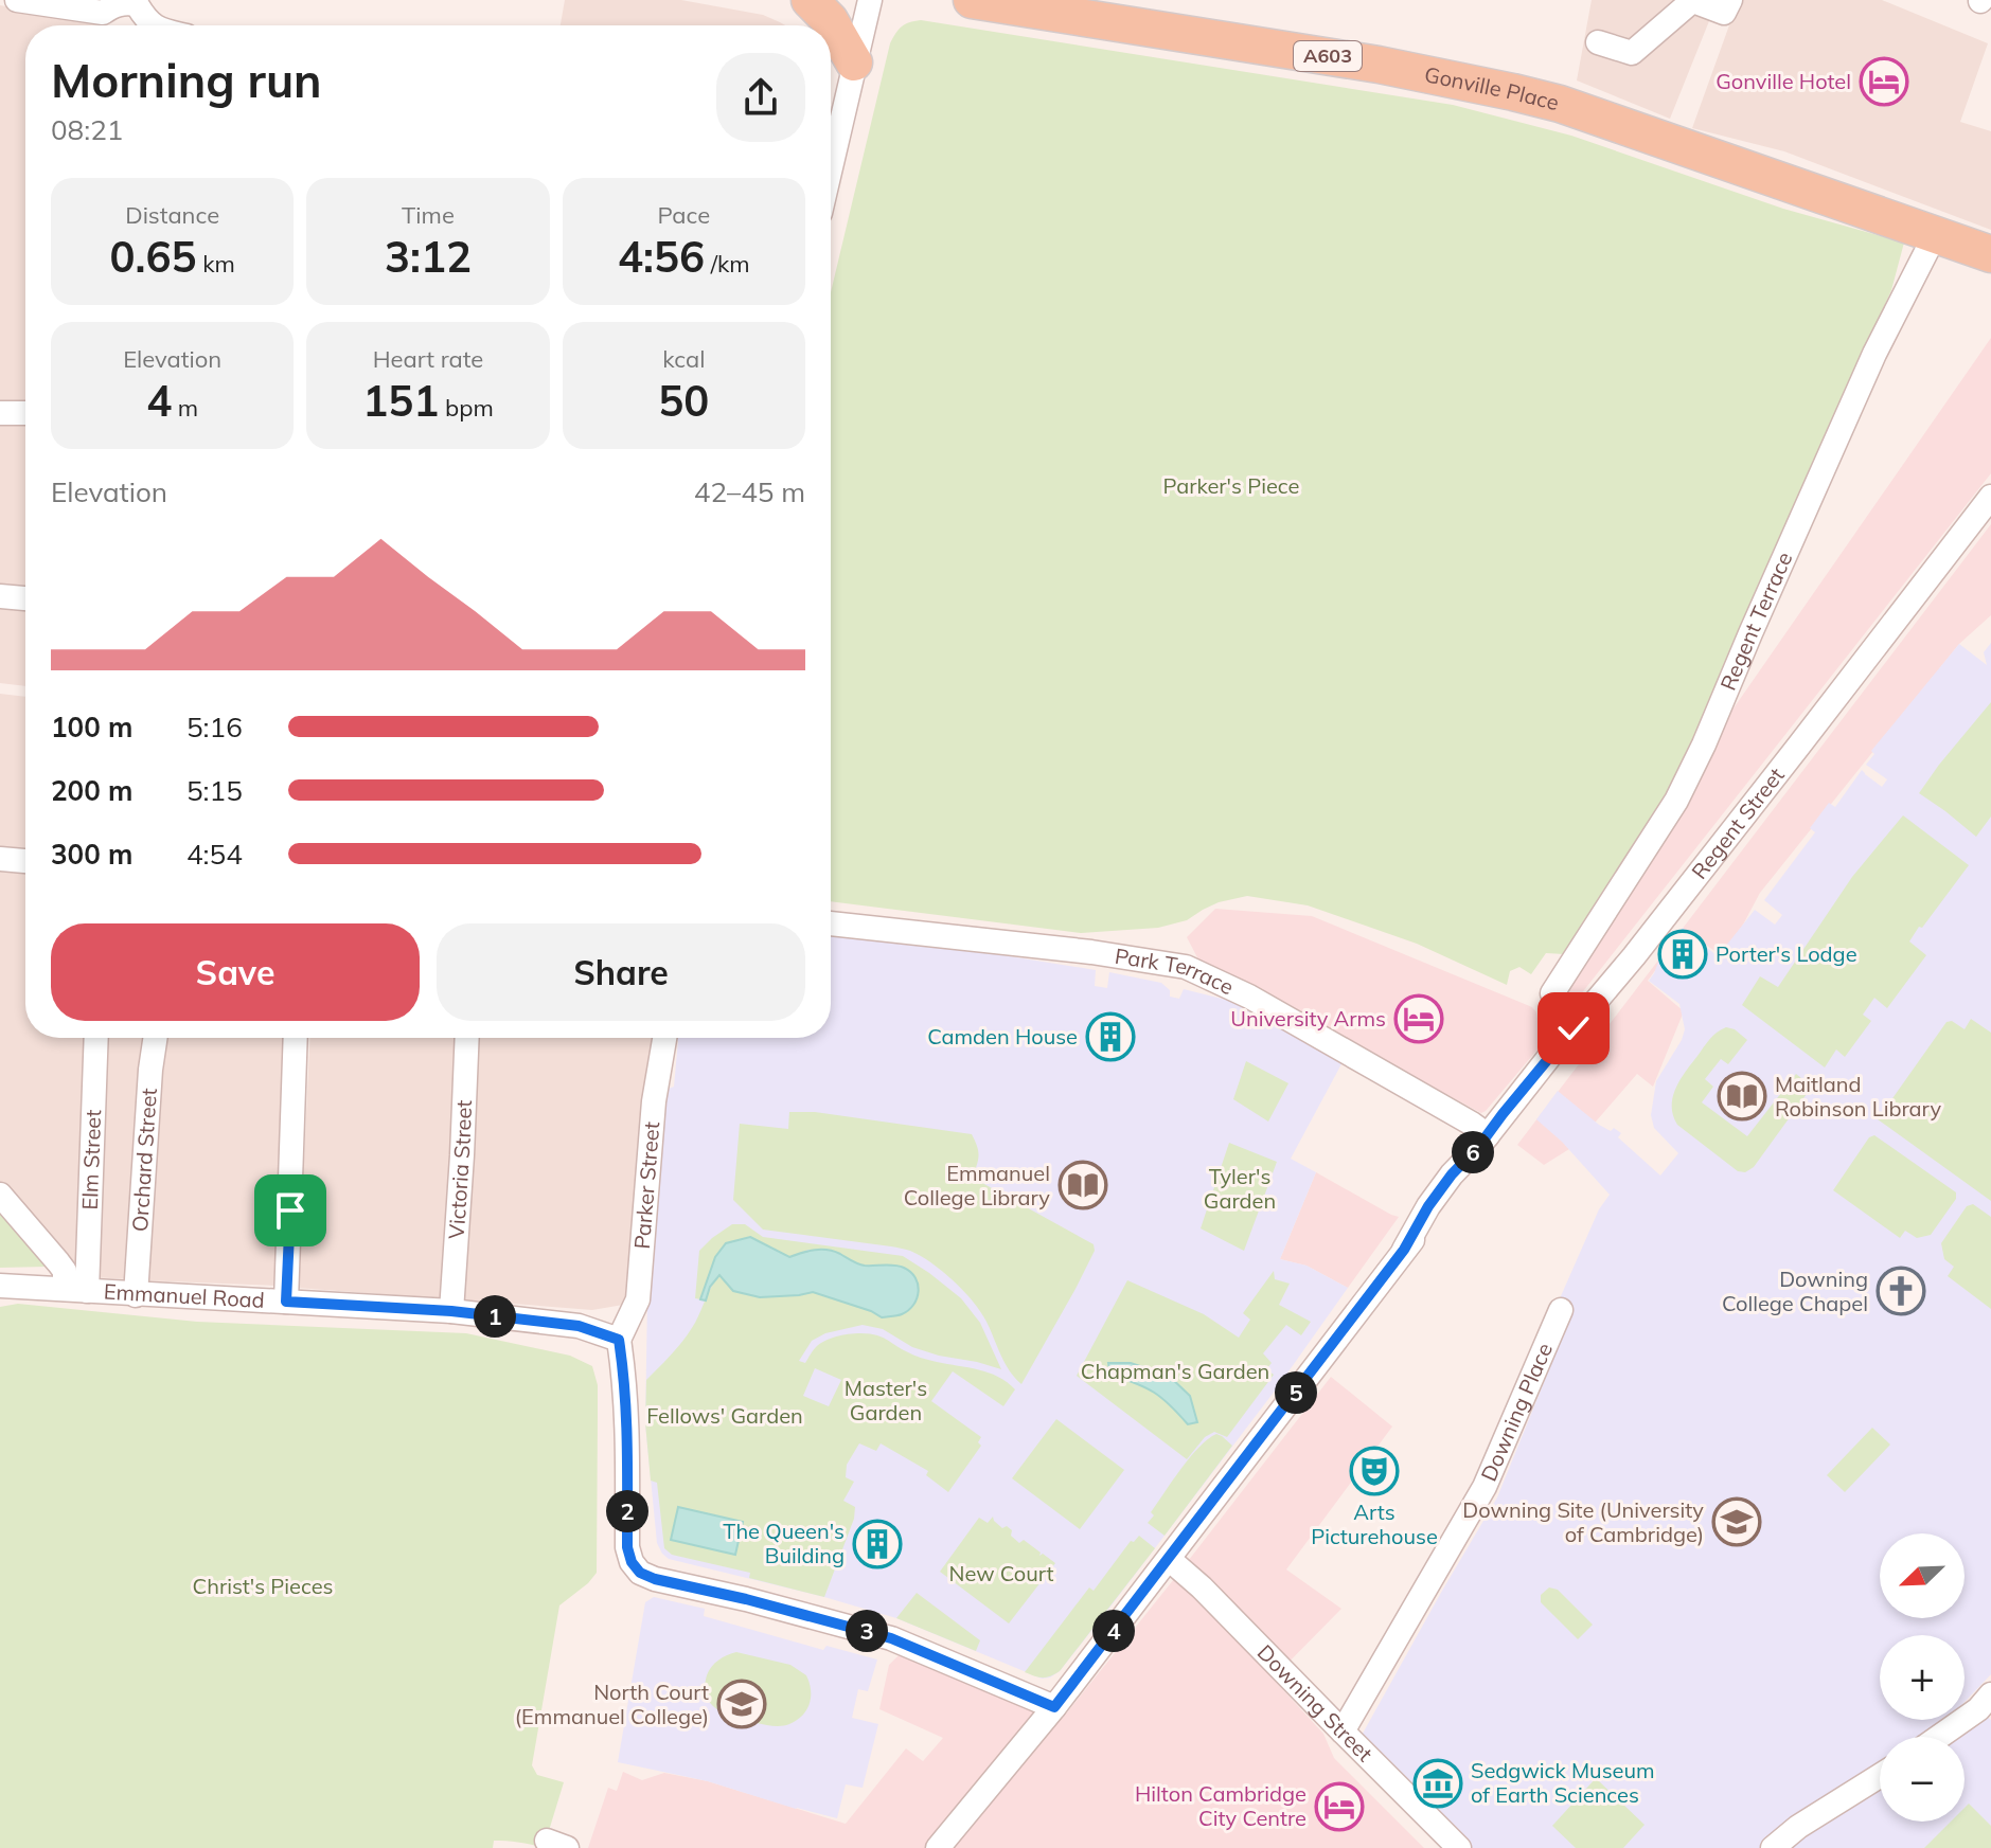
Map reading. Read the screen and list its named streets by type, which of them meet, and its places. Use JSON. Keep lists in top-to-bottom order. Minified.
{"streets":{"main road":["A603","Gonville Place"],"street":["Regent Terrace","Regent Street","Park Terrace","Elm Street","Orchard Street","Victoria Street","Parker Street","Emmanuel Road","Downing Place","Downing Street"]},"crossings":[["Gonville Place","Regent Terrace"],["Regent Street","Park Terrace"],["Regent Street","Downing Street"],["Elm Street","Emmanuel Road"],["Orchard Street","Emmanuel Road"],["Victoria Street","Emmanuel Road"],["Parker Street","Emmanuel Road"],["Downing Place","Downing Street"]],"parks":["Parker's Piece","Tyler's Garden","Chapman's Garden","Master's Garden","Fellows' Garden","New Court","Christ's Pieces"],"places":{"hotel":["Gonville Hotel","University Arms","Hilton Cambridge City Centre"],"building":["Porter's Lodge","Camden House","The Queen's Building"],"library":["Maitland Robinson Library","Emmanuel College Library"],"church":["Downing College Chapel"],"theatre":["Arts Picturehouse"],"school or university":["Downing Site (University of Cambridge)","North Court (Emmanuel College)"],"museum":["Sedgwick Museum of Earth Sciences"]},"north":"bottom left","page":{"heading":["Morning run","08:21"],"stats":[["Distance","0.65 km"],["Time","3:12"],["Pace","4:56 /km"],["Elevation","4 m"],["Heart rate","151 bpm"],["kcal","50"]],"chart":["Elevation","42–45 m"],"list":[{"name":"100 m","note":"5:16"},{"name":"200 m","note":"5:15"},{"name":"300 m","note":"4:54"}],"buttons":["Save","Share"],"pins":["6","1","5","2","3","4"],"map_buttons":["+","−"]}}
